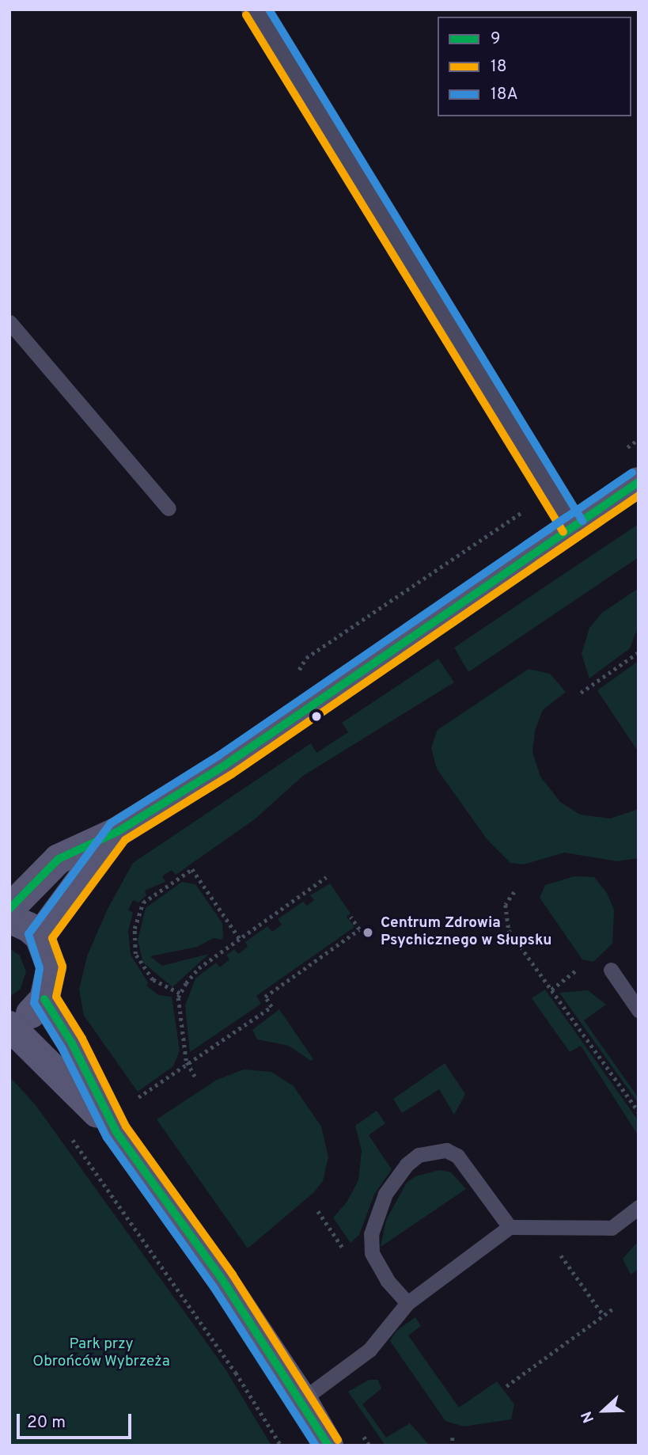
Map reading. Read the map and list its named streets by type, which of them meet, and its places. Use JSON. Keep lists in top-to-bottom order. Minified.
{"parks":["Park przy Obrońców Wybrzeża"],"places":["Centrum Zdrowia Psychicznego w Słupsku"],"lines":["transit line 18A","transit line 18","transit line 9"],"legend":["9","18","18A"],"scale_bar":"20 m","north":"left"}
